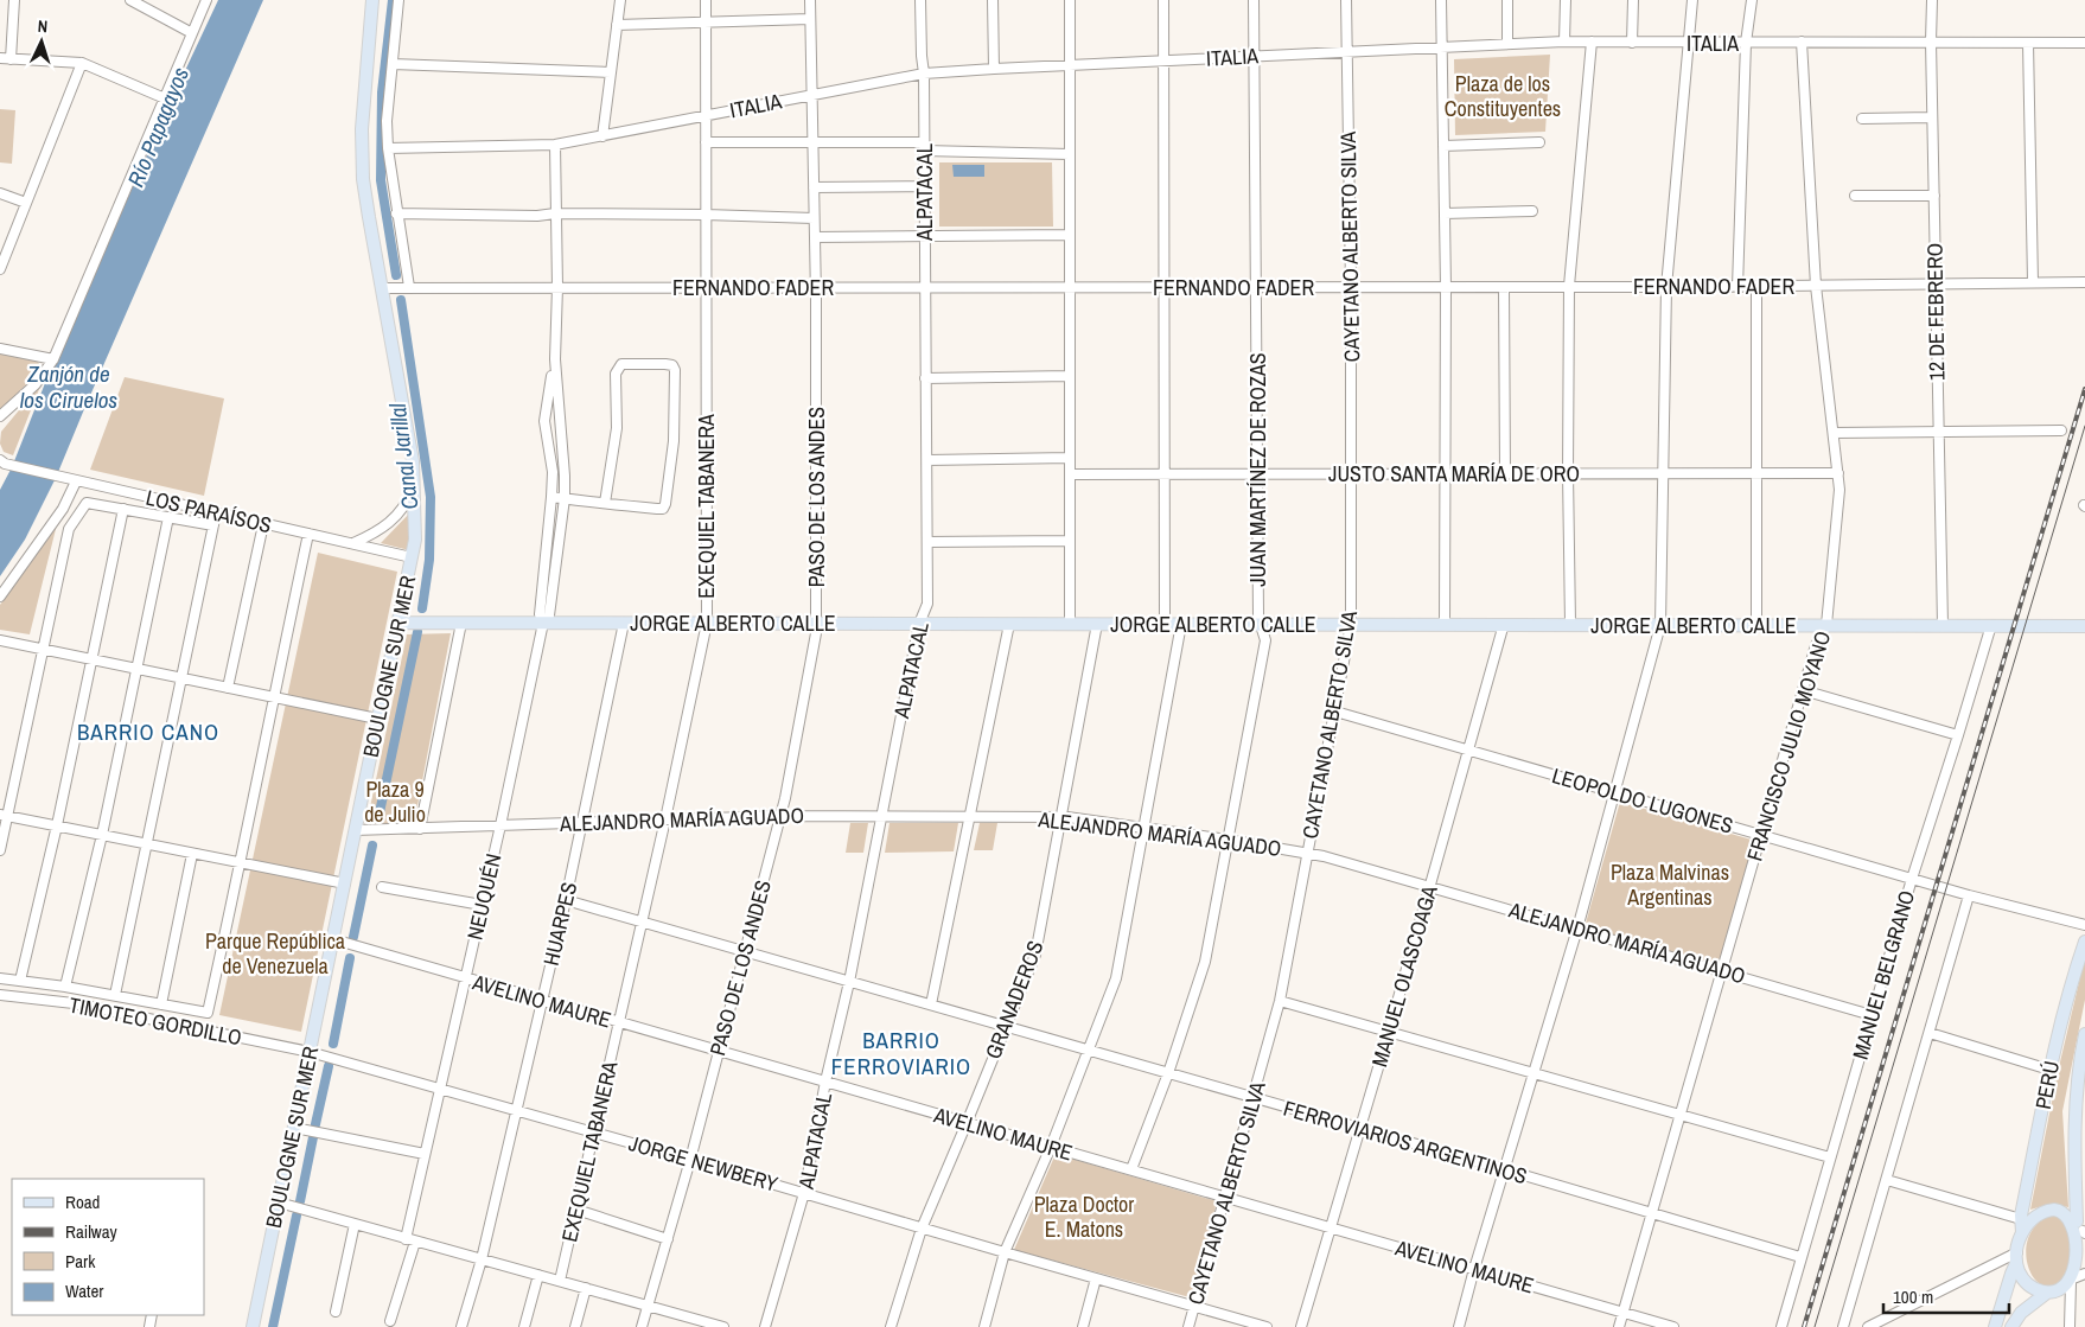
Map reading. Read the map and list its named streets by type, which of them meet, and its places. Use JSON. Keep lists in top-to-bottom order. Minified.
{"streets":{"main road":["JORGE ALBERTO CALLE","BOULOGNE SUR MER","PERÚ"],"street":["ITALIA","ALPATACAL","CAYETANO ALBERTO SILVA","FERNANDO FADER","12 DE FEBRERO","JUAN MARTÍNEZ DE ROZAS","JUSTO SANTA MARÍA DE ORO","PASO DE LOS ANDES","EXEQUIEL TABANERA","LOS PARAÍSOS","FRANCISCO JULIO MOYANO","LEOPOLDO LUGONES","ALEJANDRO MARÍA AGUADO","NEUQUÉN","HUARPES","MANUEL BELGRANO","MANUEL OLASCOAGA","GRANADEROS","AVELINO MAURE","TIMOTEO GORDILLO","FERROVIARIOS ARGENTINOS","JORGE NEWBERY"]},"crossings":[["ITALIA","ALPATACAL"],["ITALIA","CAYETANO ALBERTO SILVA"],["ITALIA","12 DE FEBRERO"],["ITALIA","JUAN MARTÍNEZ DE ROZAS"],["ITALIA","PASO DE LOS ANDES"],["ITALIA","EXEQUIEL TABANERA"],["ITALIA","FRANCISCO JULIO MOYANO"],["ALPATACAL","FERNANDO FADER"],["ALPATACAL","JORGE ALBERTO CALLE"],["ALPATACAL","ALEJANDRO MARÍA AGUADO"],["ALPATACAL","AVELINO MAURE"],["ALPATACAL","FERROVIARIOS ARGENTINOS"],["ALPATACAL","JORGE NEWBERY"],["CAYETANO ALBERTO SILVA","FERNANDO FADER"],["CAYETANO ALBERTO SILVA","JUSTO SANTA MARÍA DE ORO"],["CAYETANO ALBERTO SILVA","JORGE ALBERTO CALLE"],["CAYETANO ALBERTO SILVA","LEOPOLDO LUGONES"],["CAYETANO ALBERTO SILVA","ALEJANDRO MARÍA AGUADO"],["CAYETANO ALBERTO SILVA","AVELINO MAURE"],["CAYETANO ALBERTO SILVA","FERROVIARIOS ARGENTINOS"],["CAYETANO ALBERTO SILVA","JORGE NEWBERY"],["FERNANDO FADER","12 DE FEBRERO"],["FERNANDO FADER","JUAN MARTÍNEZ DE ROZAS"],["FERNANDO FADER","PASO DE LOS ANDES"],["FERNANDO FADER","EXEQUIEL TABANERA"],["FERNANDO FADER","BOULOGNE SUR MER"],["FERNANDO FADER","FRANCISCO JULIO MOYANO"],["12 DE FEBRERO","JORGE ALBERTO CALLE"],["JUAN MARTÍNEZ DE ROZAS","JUSTO SANTA MARÍA DE ORO"],["JUAN MARTÍNEZ DE ROZAS","JORGE ALBERTO CALLE"],["JUAN MARTÍNEZ DE ROZAS","ALEJANDRO MARÍA AGUADO"],["JUAN MARTÍNEZ DE ROZAS","AVELINO MAURE"],["JUAN MARTÍNEZ DE ROZAS","FERROVIARIOS ARGENTINOS"],["JUSTO SANTA MARÍA DE ORO","FRANCISCO JULIO MOYANO"],["PASO DE LOS ANDES","JORGE ALBERTO CALLE"],["PASO DE LOS ANDES","ALEJANDRO MARÍA AGUADO"],["PASO DE LOS ANDES","AVELINO MAURE"],["PASO DE LOS ANDES","FERROVIARIOS ARGENTINOS"],["PASO DE LOS ANDES","JORGE NEWBERY"],["EXEQUIEL TABANERA","JORGE ALBERTO CALLE"],["EXEQUIEL TABANERA","ALEJANDRO MARÍA AGUADO"],["EXEQUIEL TABANERA","AVELINO MAURE"],["EXEQUIEL TABANERA","FERROVIARIOS ARGENTINOS"],["EXEQUIEL TABANERA","JORGE NEWBERY"],["LOS PARAÍSOS","BOULOGNE SUR MER"],["JORGE ALBERTO CALLE","BOULOGNE SUR MER"],["JORGE ALBERTO CALLE","FRANCISCO JULIO MOYANO"],["JORGE ALBERTO CALLE","NEUQUÉN"],["JORGE ALBERTO CALLE","HUARPES"],["JORGE ALBERTO CALLE","MANUEL BELGRANO"],["JORGE ALBERTO CALLE","MANUEL OLASCOAGA"],["JORGE ALBERTO CALLE","GRANADEROS"],["BOULOGNE SUR MER","ALEJANDRO MARÍA AGUADO"],["BOULOGNE SUR MER","AVELINO MAURE"],["BOULOGNE SUR MER","TIMOTEO GORDILLO"],["BOULOGNE SUR MER","JORGE NEWBERY"],["FRANCISCO JULIO MOYANO","LEOPOLDO LUGONES"],["FRANCISCO JULIO MOYANO","ALEJANDRO MARÍA AGUADO"],["FRANCISCO JULIO MOYANO","AVELINO MAURE"],["FRANCISCO JULIO MOYANO","FERROVIARIOS ARGENTINOS"],["LEOPOLDO LUGONES","MANUEL BELGRANO"],["LEOPOLDO LUGONES","MANUEL OLASCOAGA"],["ALEJANDRO MARÍA AGUADO","NEUQUÉN"],["ALEJANDRO MARÍA AGUADO","HUARPES"],["ALEJANDRO MARÍA AGUADO","MANUEL BELGRANO"],["ALEJANDRO MARÍA AGUADO","MANUEL OLASCOAGA"],["ALEJANDRO MARÍA AGUADO","GRANADEROS"],["NEUQUÉN","AVELINO MAURE"],["NEUQUÉN","JORGE NEWBERY"],["HUARPES","AVELINO MAURE"],["HUARPES","FERROVIARIOS ARGENTINOS"],["HUARPES","JORGE NEWBERY"],["MANUEL BELGRANO","FERROVIARIOS ARGENTINOS"],["MANUEL OLASCOAGA","AVELINO MAURE"],["MANUEL OLASCOAGA","FERROVIARIOS ARGENTINOS"],["GRANADEROS","AVELINO MAURE"],["GRANADEROS","FERROVIARIOS ARGENTINOS"],["GRANADEROS","JORGE NEWBERY"],["TIMOTEO GORDILLO","JORGE NEWBERY"]],"districts":["BARRIO CANO","BARRIO FERROVIARIO"],"water":["Río Papagayos","Zanjón de los Ciruelos","Canal Jarillal"],"parks":["Plaza de los Constituyentes","Plaza 9 de Julio","Plaza Malvinas Argentinas","Parque República de Venezuela","Plaza Doctor E. Matons"],"legend":["Road","Railway","Park","Water"],"scale_bar":"100 m","north":"top"}
